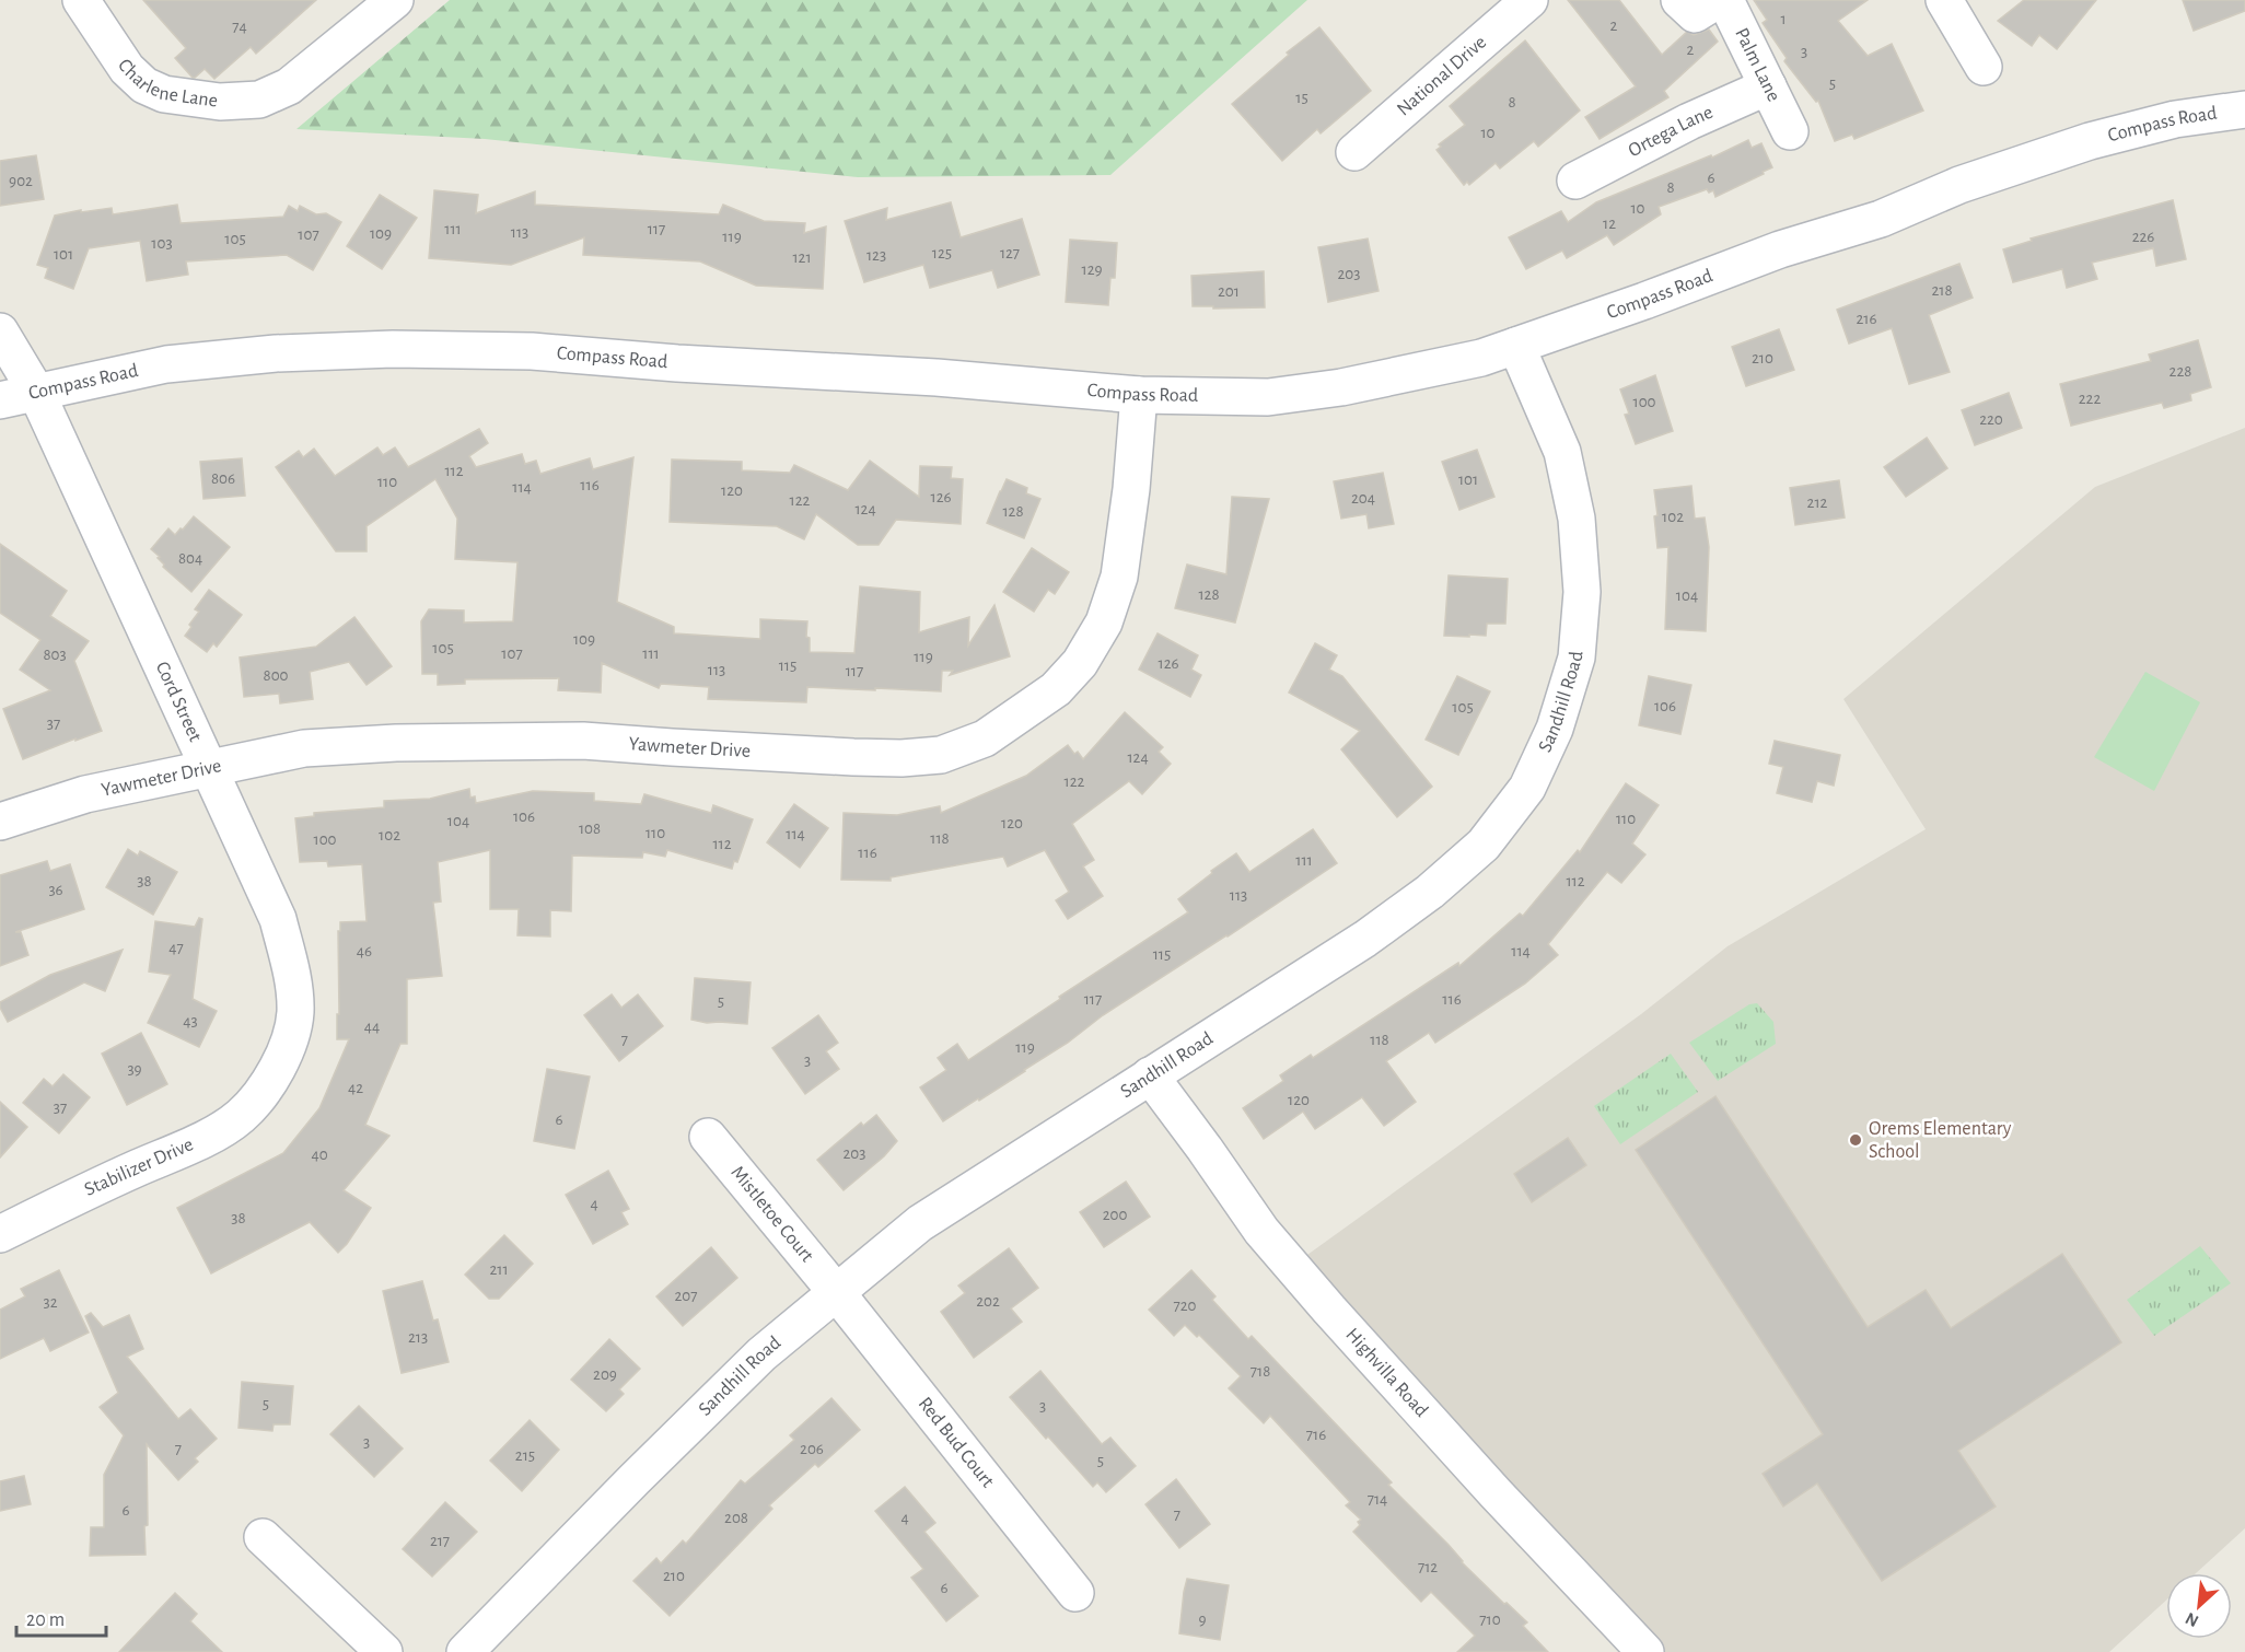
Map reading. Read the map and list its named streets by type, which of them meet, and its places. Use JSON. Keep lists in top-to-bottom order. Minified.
{"streets":{"street":["Palm Lane","National Drive","Charlene Lane","Compass Road","Ortega Lane","Sandhill Road","Cord Street","Yawmeter Drive","Stabilizer Drive","Mistletoe Court","Highvilla Road","Red Bud Court"]},"crossings":[["Palm Lane","Ortega Lane"],["Compass Road","Sandhill Road"],["Compass Road","Cord Street"],["Compass Road","Yawmeter Drive"],["Sandhill Road","Mistletoe Court"],["Sandhill Road","Highvilla Road"],["Sandhill Road","Red Bud Court"],["Cord Street","Yawmeter Drive"],["Cord Street","Stabilizer Drive"],["Mistletoe Court","Red Bud Court"]],"places":["Orems Elementary School"],"house_numbers":["1","2","74","2","3","5","15","8","10","6","902","8","10","12","111","117","113","109","107","119","226","105","103","125","127","101","123","121","129","203","218","201","216","210","228","222","100","220","112","806","101","110","116","114","120","126","204","122","212","124","128","102","804","128","104","109","105","107","111","803","119","126","115","113","117","800","106","105","37","124","122","106","110","104","120","108","110","114","102","118","100","112","116","111","38","112","36","113","47","46","114","115","117","116","5","43","44","7","118","119","3","39","42","120","37","6","203","40","4","200","38","211","207","202","32","720","213","718","209","5","3","716","3","7","206","215","5","714","6","7","208","4","217","712","210","6","9","710"],"scale_bar":"20 m","north":"bottom left"}
